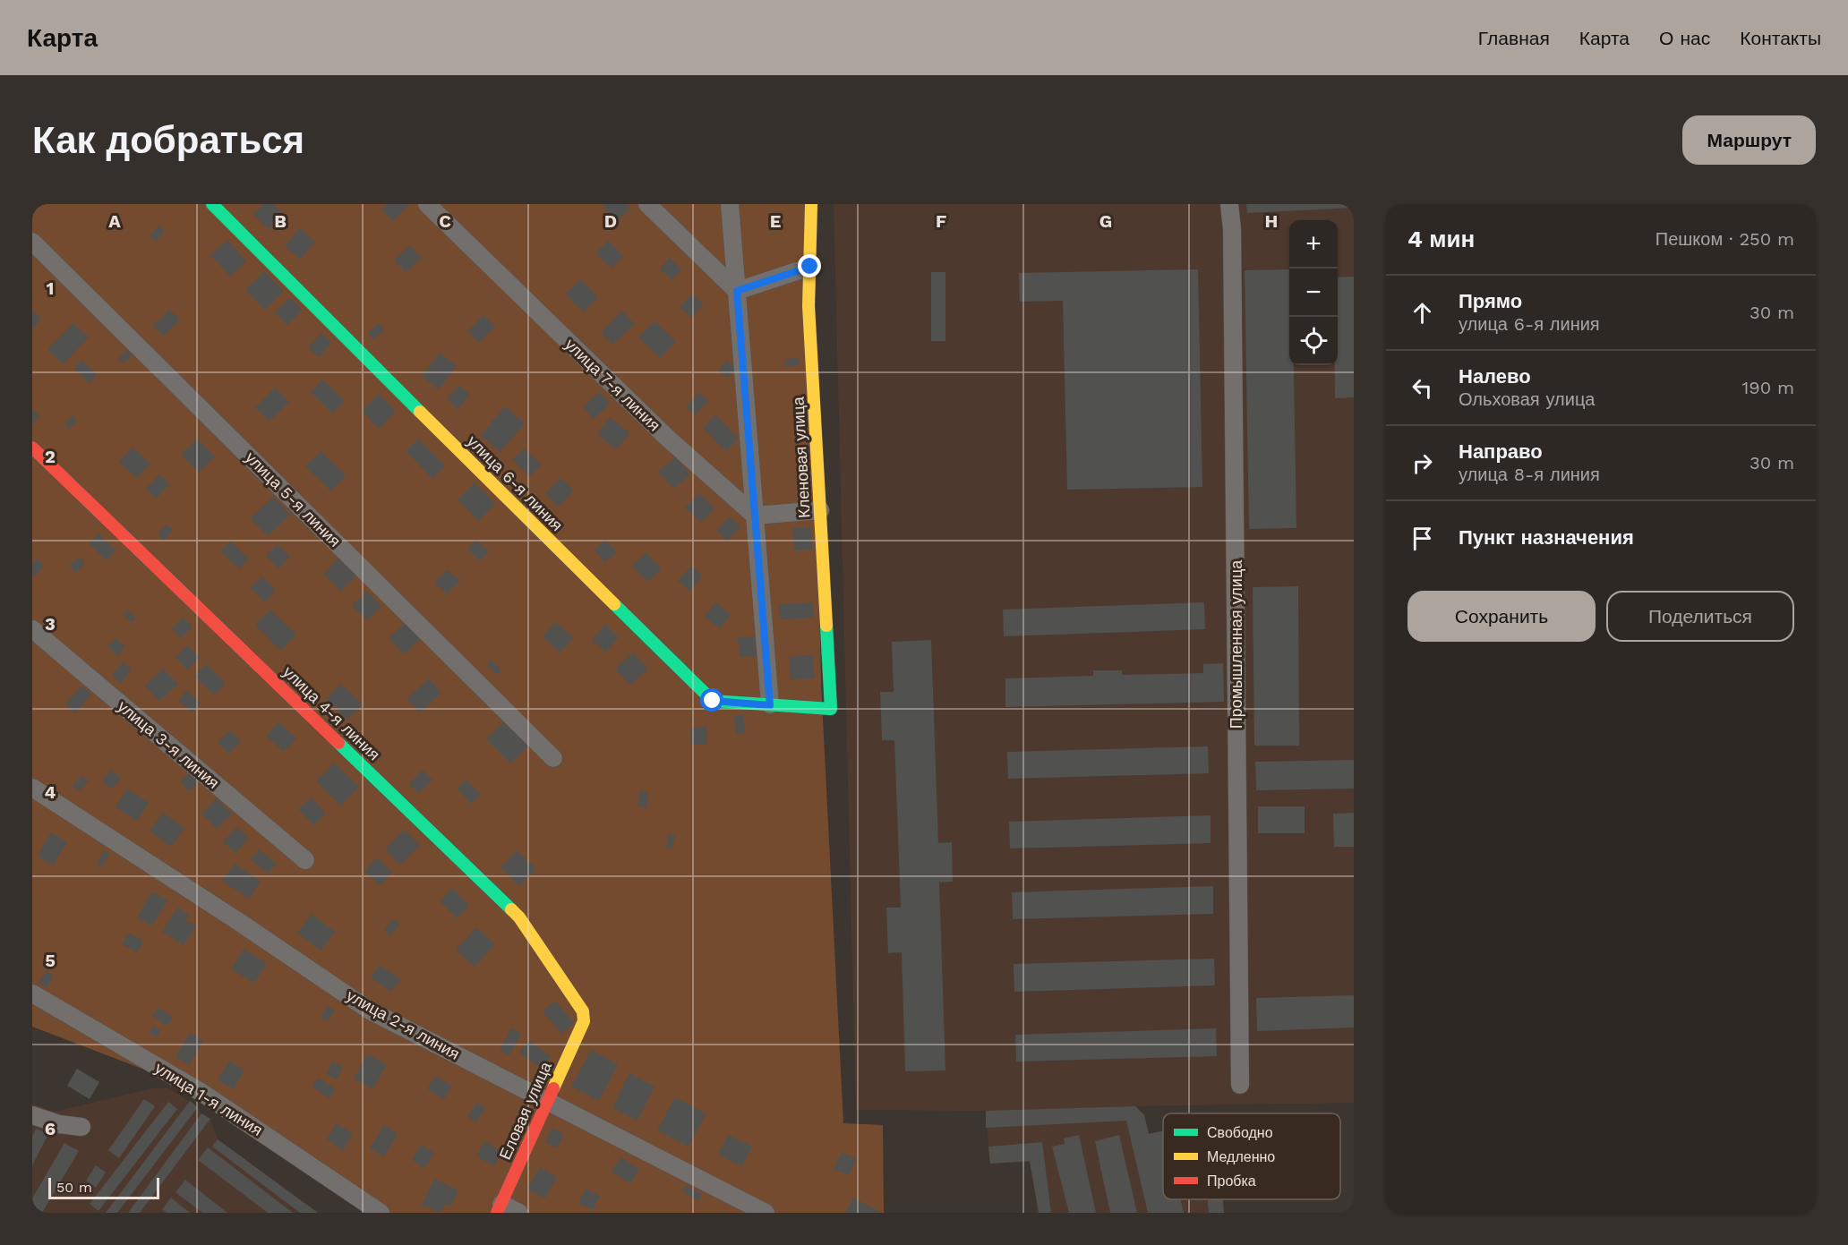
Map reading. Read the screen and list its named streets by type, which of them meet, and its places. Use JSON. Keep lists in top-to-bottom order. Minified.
{"streets":{"street":["улица 7-я линия","Кленовая улица","улица 6-я линия","улица 5-я линия","Промышленная улица","улица 4-я линия","улица 3-я линия","улица 2-я линия","улица 1-я линия","Еловая улица"]},"crossings":[["Кленовая улица","улица 6-я линия"],["улица 4-я линия","Еловая улица"],["улица 2-я линия","Еловая улица"]],"legend":["Свободно","Медленно","Пробка"],"scale_bar":"50 m","page":{"header":"Карта","nav":["Главная","Карта","О нас","Контакты"],"buttons":["Маршрут",["Сохранить","Поделиться"]],"title":"Как добраться","heading":["4 мин","Пешком · 250 m"],"map_buttons":["+","−"],"list":[["Прямо","улица 6-я линия","30 m"],["Налево","Ольховая улица","190 m"],["Направо","улица 8-я линия","30 m"],"Пункт назначения"],"scale":"50 m"},"grid":{"columns":["A","B","C","D","E","F","G","H"],"rows":["1","2","3","4","5","6"]}}
